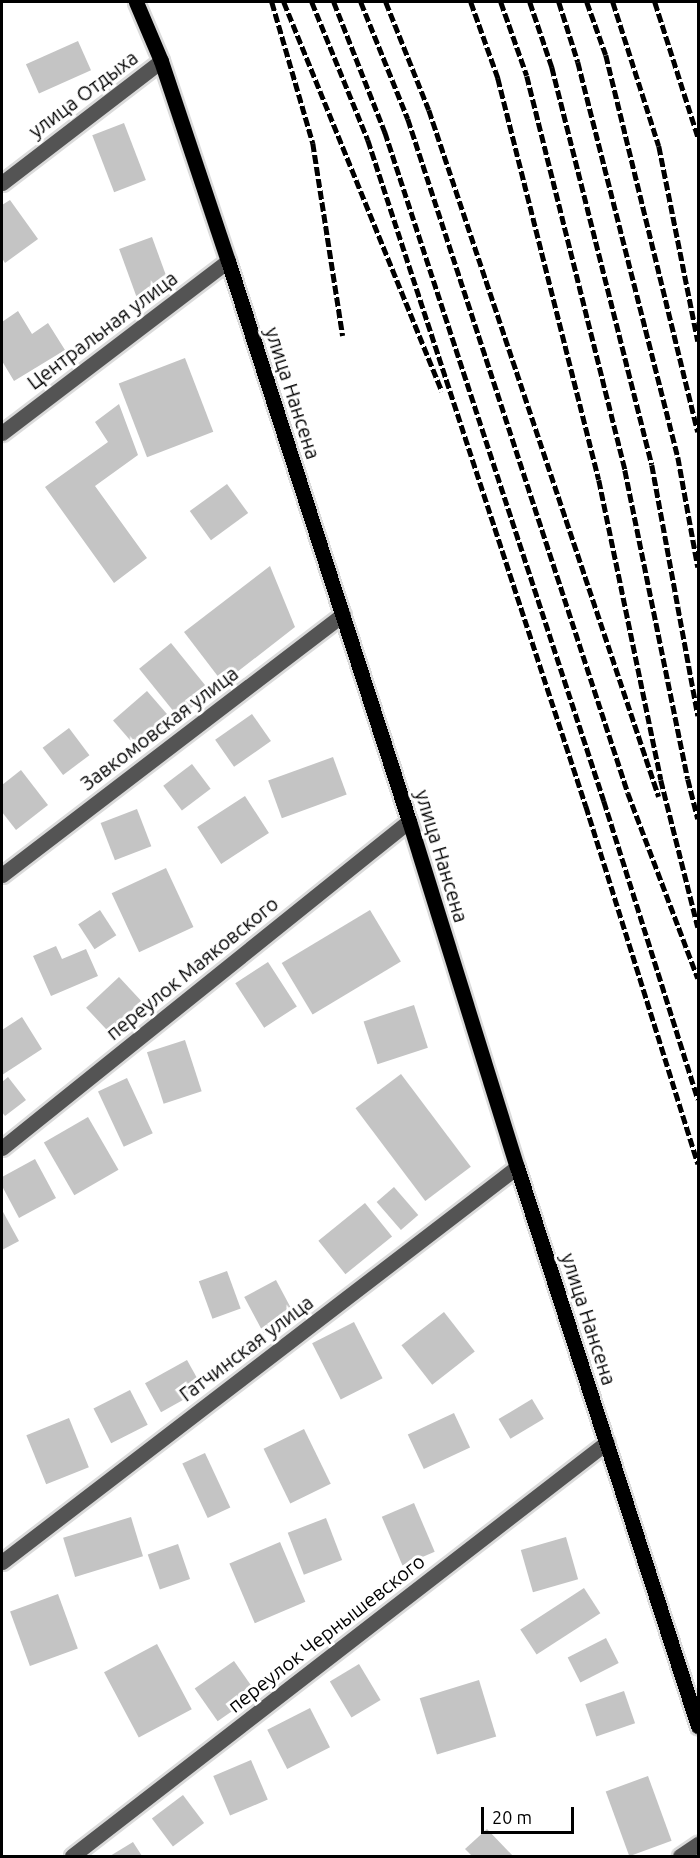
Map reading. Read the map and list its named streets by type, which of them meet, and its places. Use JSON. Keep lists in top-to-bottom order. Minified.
{"streets":{"main road":["улица Нансена"],"street":["улица Отдыха","Центральная улица","Завкомовская улица","переулок Маяковского","Гатчинская улица","переулок Чернышевского"]},"crossings":[["улица Отдыха","улица Нансена"],["Центральная улица","улица Нансена"],["улица Нансена","Завкомовская улица"],["улица Нансена","переулок Маяковского"],["улица Нансена","Гатчинская улица"],["улица Нансена","переулок Чернышевского"]],"scale_bar":"20 m"}
